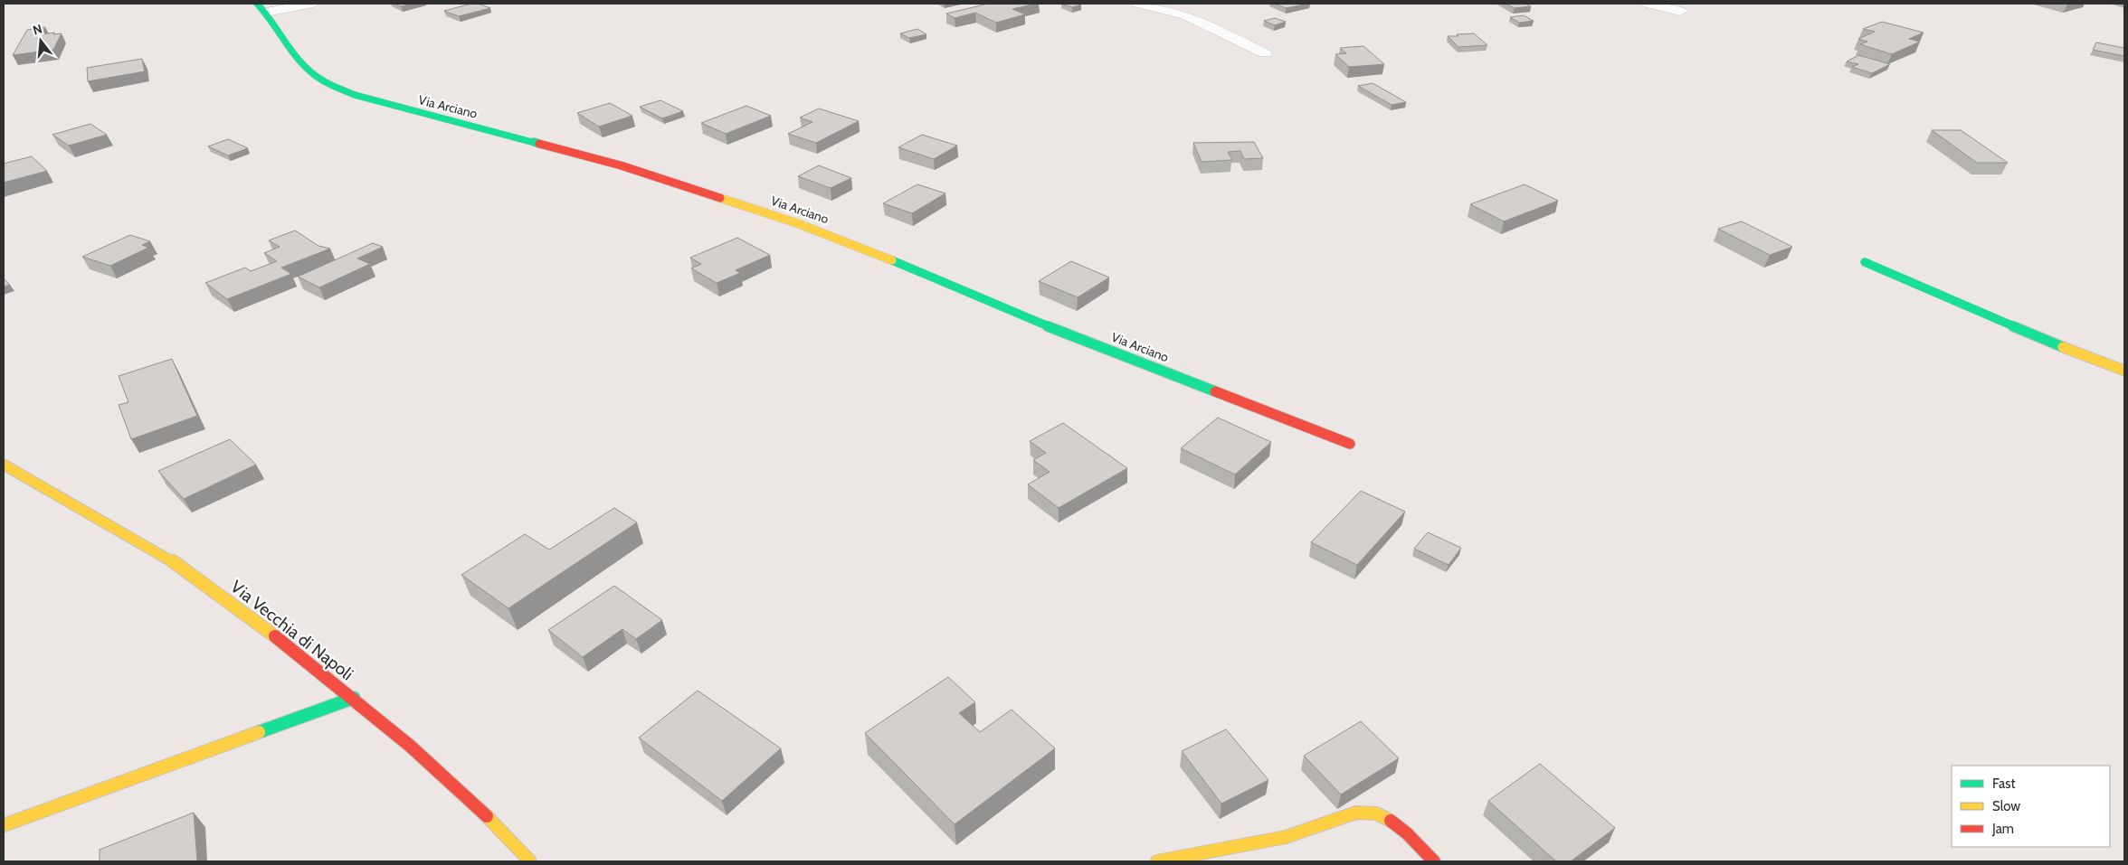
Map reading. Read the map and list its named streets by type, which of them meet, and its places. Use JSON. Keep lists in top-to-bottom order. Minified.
{"streets":{"street":["Via Arciano","Via Vecchia di Napoli"]},"legend":["Fast","Slow","Jam"],"north":"top"}
